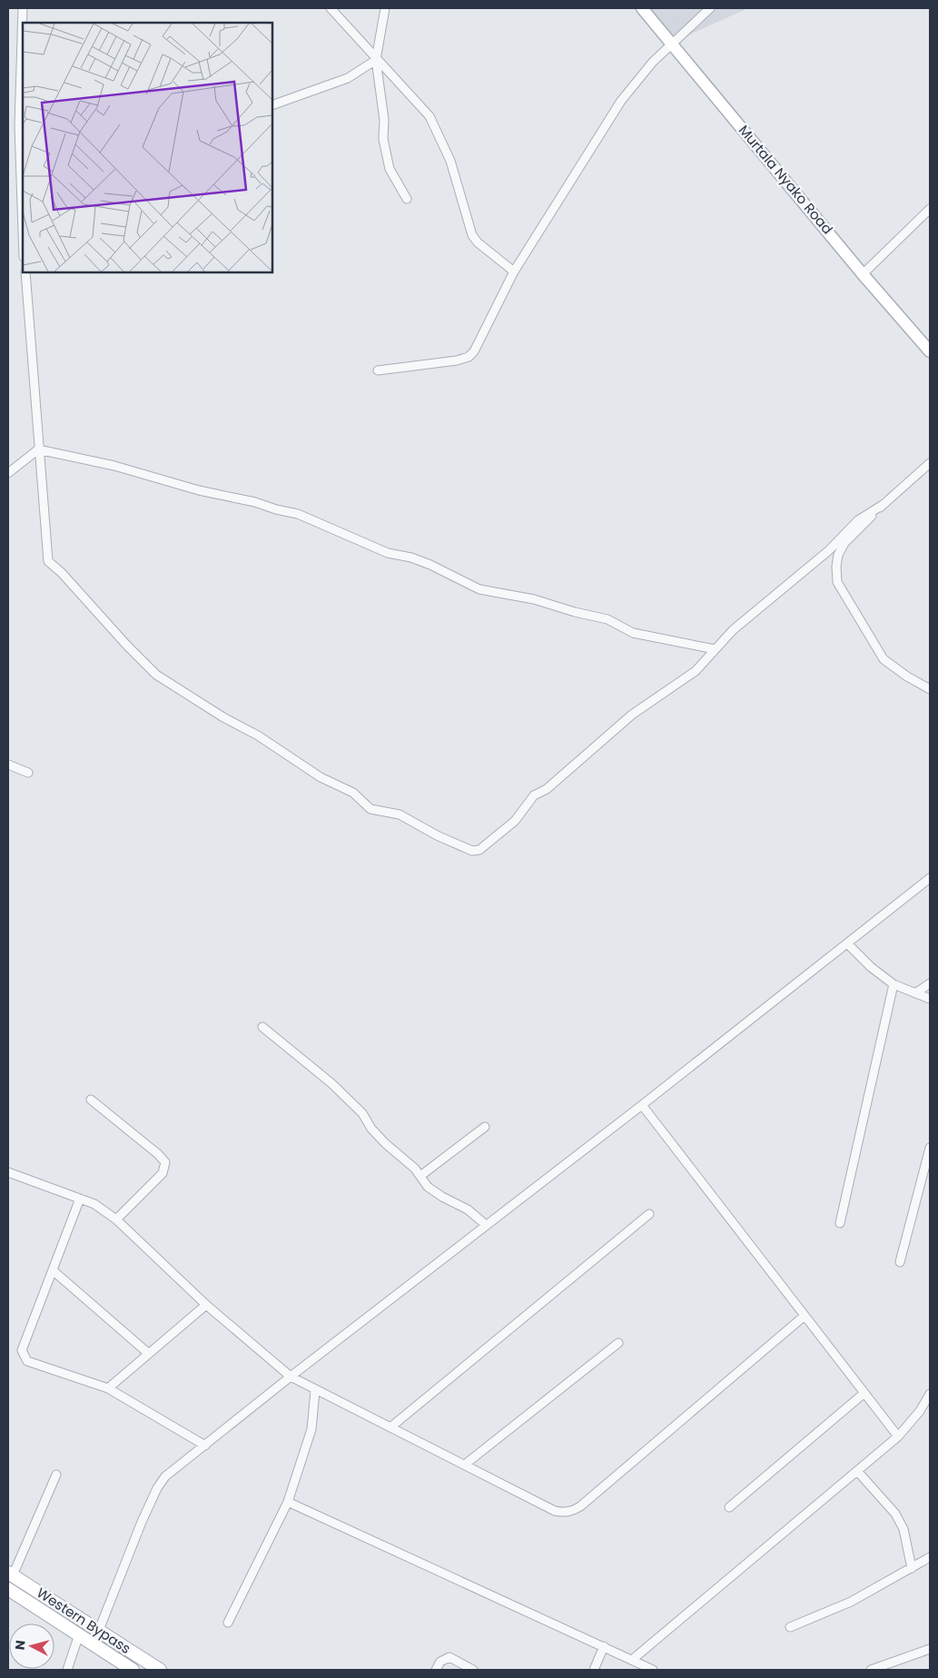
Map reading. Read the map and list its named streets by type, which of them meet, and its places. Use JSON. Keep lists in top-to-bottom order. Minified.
{"streets":{"main road":["Western Bypass"],"street":["Murtala Nyako Road"]},"north":"left"}
